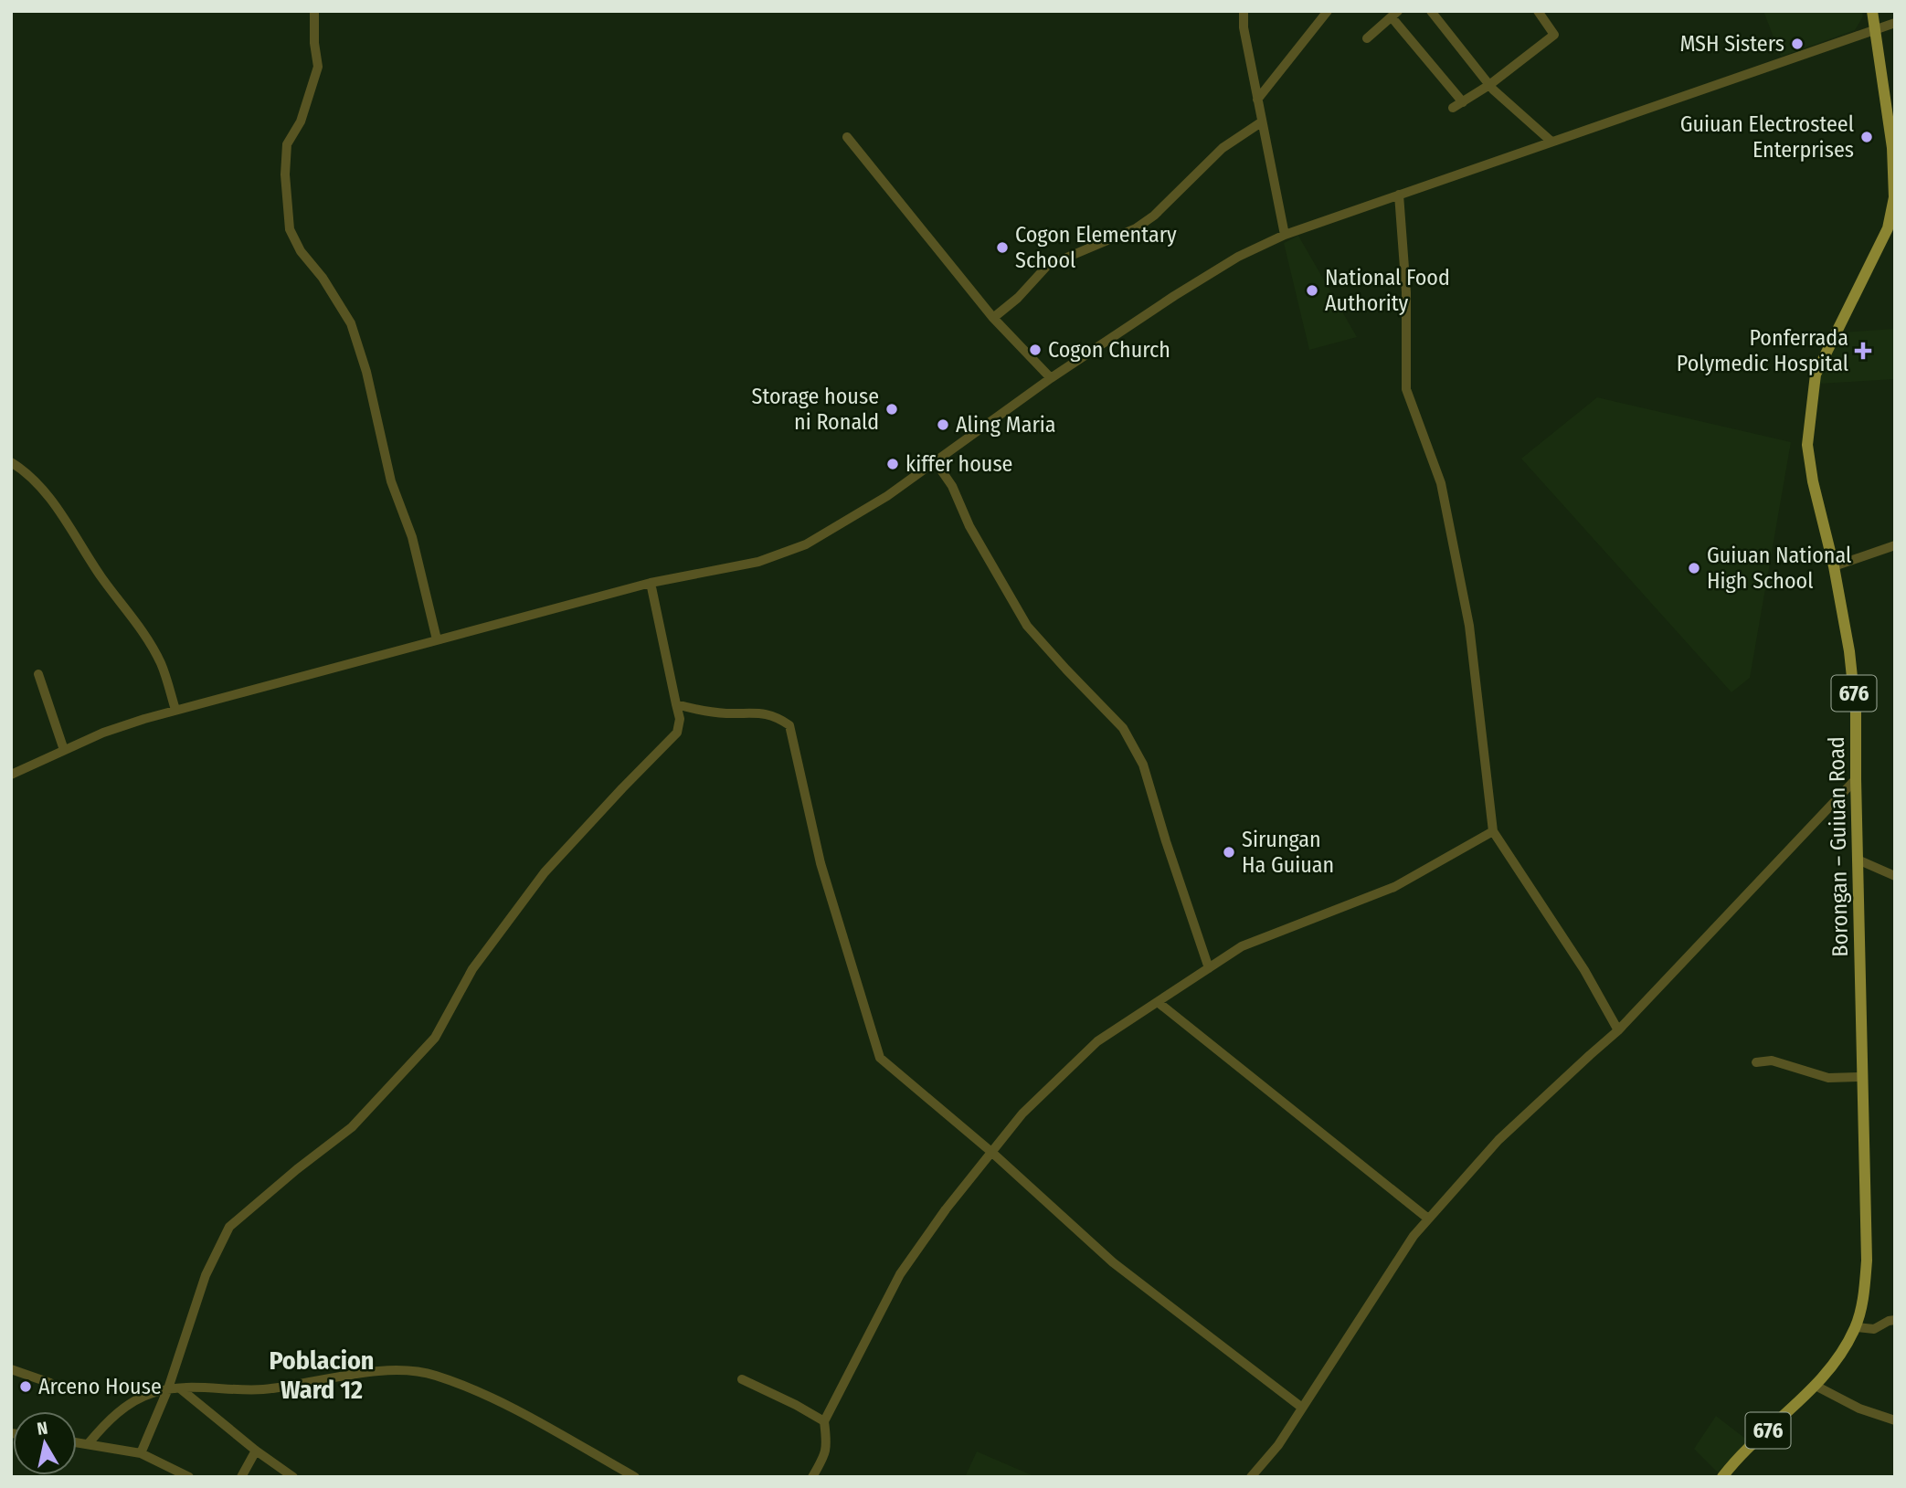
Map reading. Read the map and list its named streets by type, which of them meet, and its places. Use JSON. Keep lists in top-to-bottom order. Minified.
{"streets":{"main road":["676","Borongan – Guiuan Road"]},"crossings":[["676","Borongan – Guiuan Road"]],"districts":["Poblacion Ward 12"],"places":{"other":["MSH Sisters","Guiuan Electrosteel Enterprises","Cogon Elementary School","National Food Authority","Cogon Church","Storage house ni Ronald","Aling Maria","kiffer house","Guiuan National High School","Sirungan Ha Guiuan","Arceno House"],"health":["Ponferrada Polymedic Hospital"]},"north":"top"}
